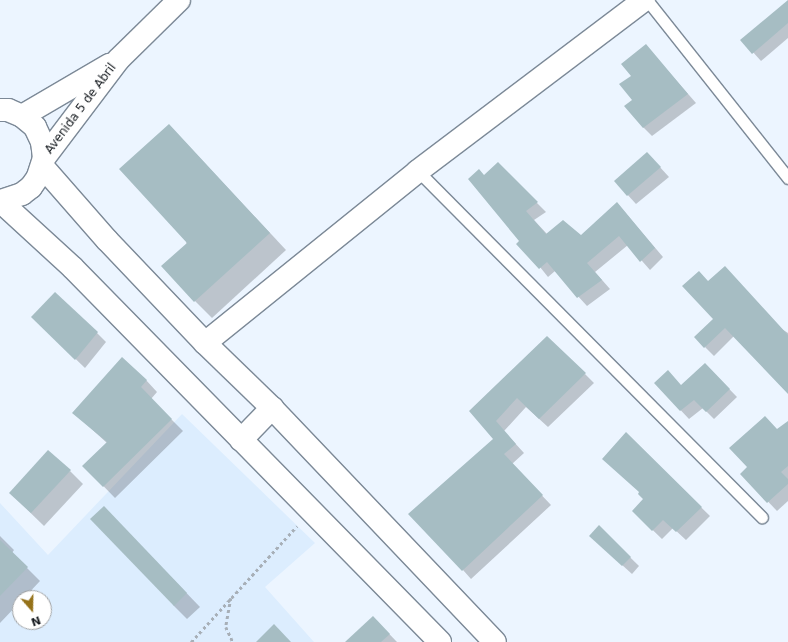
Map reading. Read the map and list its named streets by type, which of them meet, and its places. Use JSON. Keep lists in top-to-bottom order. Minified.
{"streets":{"main road":["Avenida 5 de Abril"]},"north":"bottom"}
